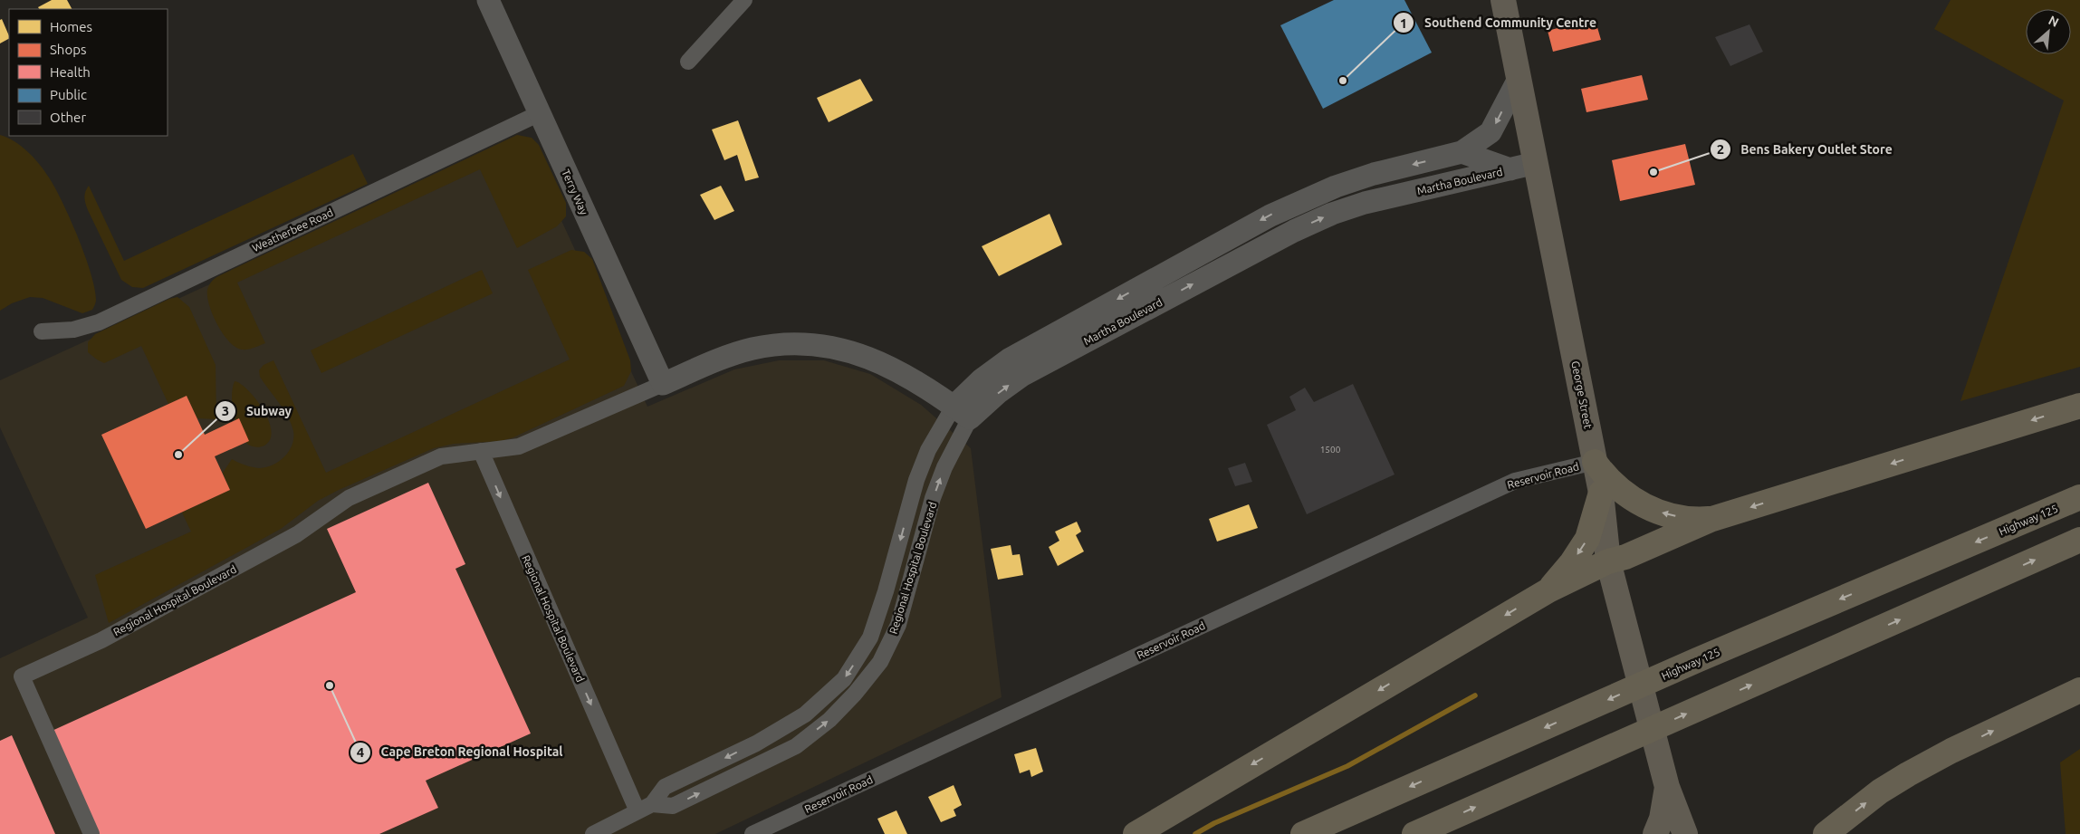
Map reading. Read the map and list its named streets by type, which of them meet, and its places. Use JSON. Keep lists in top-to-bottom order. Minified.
{"streets":{"highway":["Highway 125"],"main road":["George Street"],"street":["Martha Boulevard","Terry Way","Weatherbee Road","Reservoir Road","Regional Hospital Boulevard"]},"crossings":[["Martha Boulevard","Regional Hospital Boulevard"],["Terry Way","Weatherbee Road"],["Terry Way","Regional Hospital Boulevard"],["George Street","Reservoir Road"]],"places":["Southend Community Centre","Bens Bakery Outlet Store","Subway","Cape Breton Regional Hospital"],"house_numbers":["1500"],"legend":["Homes","Shops","Health","Public","Other"],"north":"top right"}
